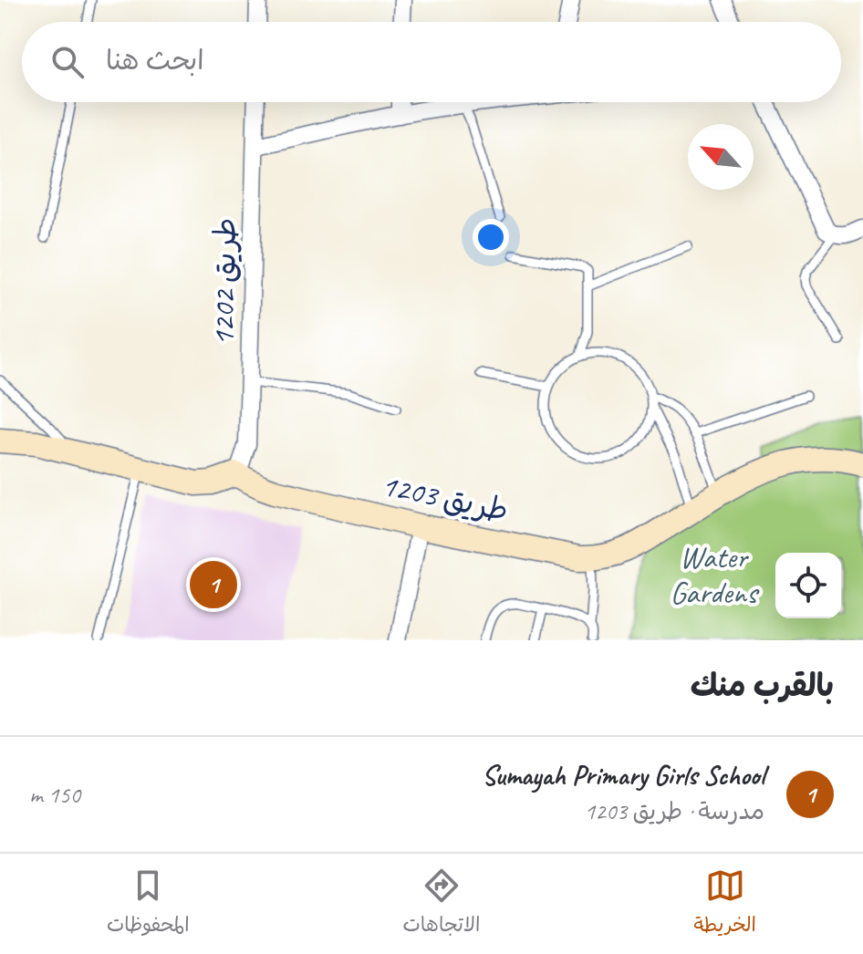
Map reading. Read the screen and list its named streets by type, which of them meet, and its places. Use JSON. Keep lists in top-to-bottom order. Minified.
{"streets":{"street":["طريق 1202","طريق 1203"]},"crossings":[["طريق 1202","طريق 1203"]],"parks":["Water Gardens"],"north":"top left","page":{"search":"ابحث هنا","pins":"1","heading":"بالقرب منك","list":[{"mark":"1","name":"Sumayah Primary Girls School","note":"مدرسة · طريق 1203","value":"150 m"}],"nav":["الخريطة","الاتجاهات","المحفوظات"]}}
